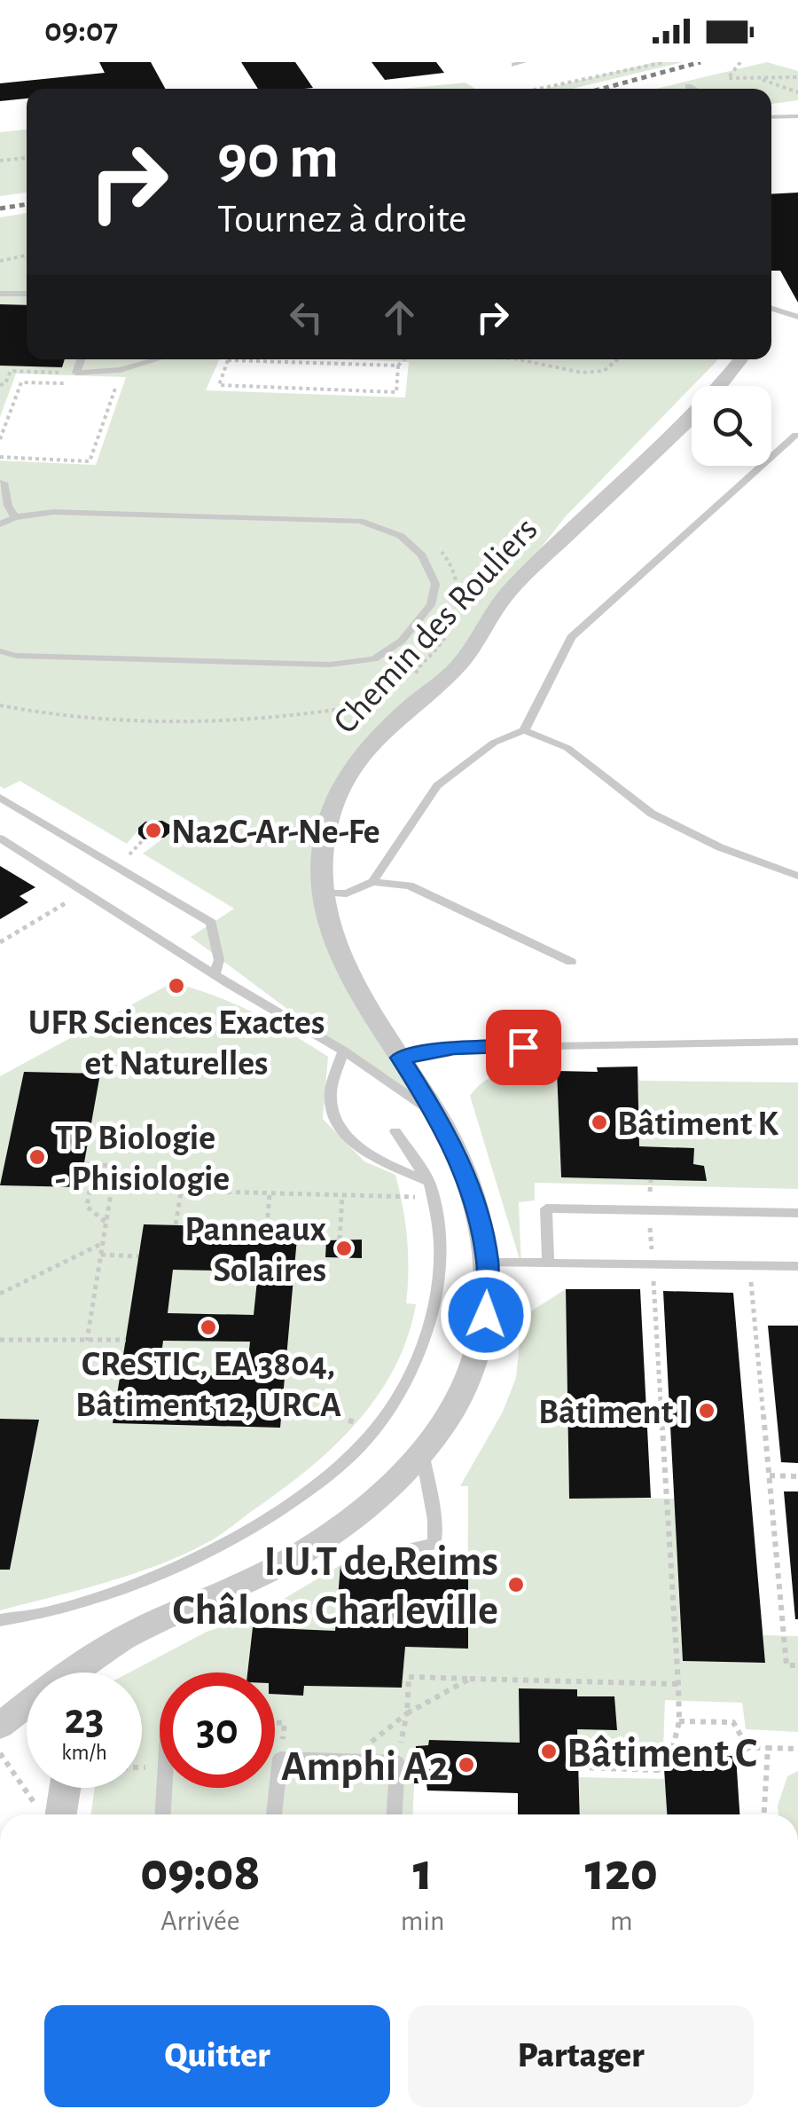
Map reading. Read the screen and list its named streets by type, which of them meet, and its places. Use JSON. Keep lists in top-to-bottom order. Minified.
{"streets":{"street":["Chemin des Rouliers"]},"places":["Na2C-Ar-Ne-Fe","UFR Sciences Exactes et Naturelles","Bâtiment K","TP Biologie - Phisiologie","Panneaux Solaires","CReSTIC, EA 3804, Bâtiment 12, URCA","Bâtiment I","I.U.T de Reims Châlons Charleville","Bâtiment C","Amphi A2"],"page":{"status":"09:07","turn":["90 m","Tournez à droite"],"speed":"23 km/h","limit":"30","eta":["09:08","Arrivée","1","min","120","m"],"buttons":["Quitter","Partager"]}}
